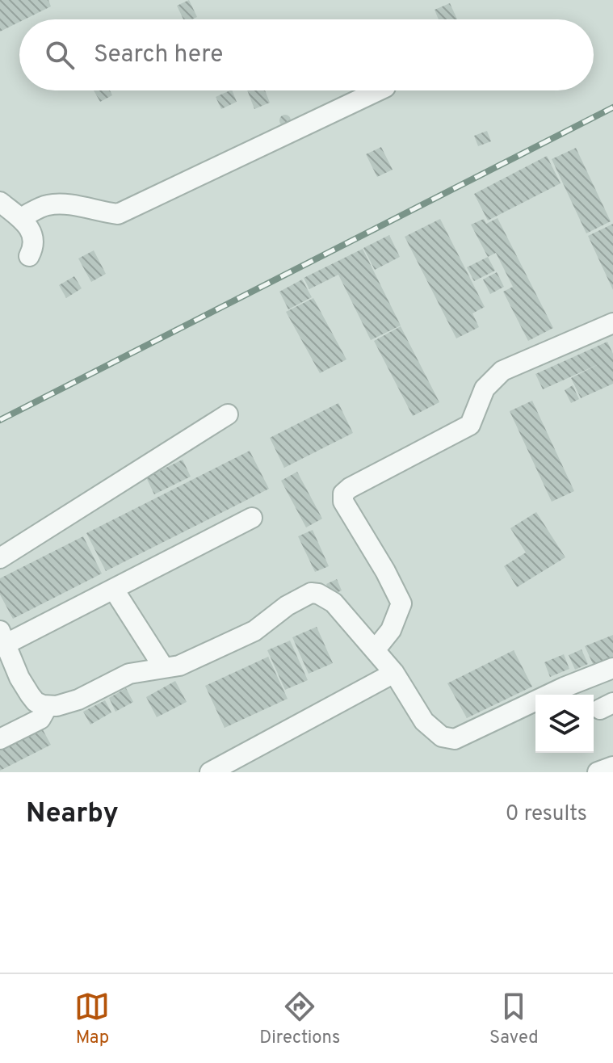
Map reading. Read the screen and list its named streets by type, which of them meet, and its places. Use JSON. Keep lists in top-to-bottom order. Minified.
{"page":{"search":"Search here","heading":["Nearby","0 results"],"nav":["Map","Directions","Saved"]}}
